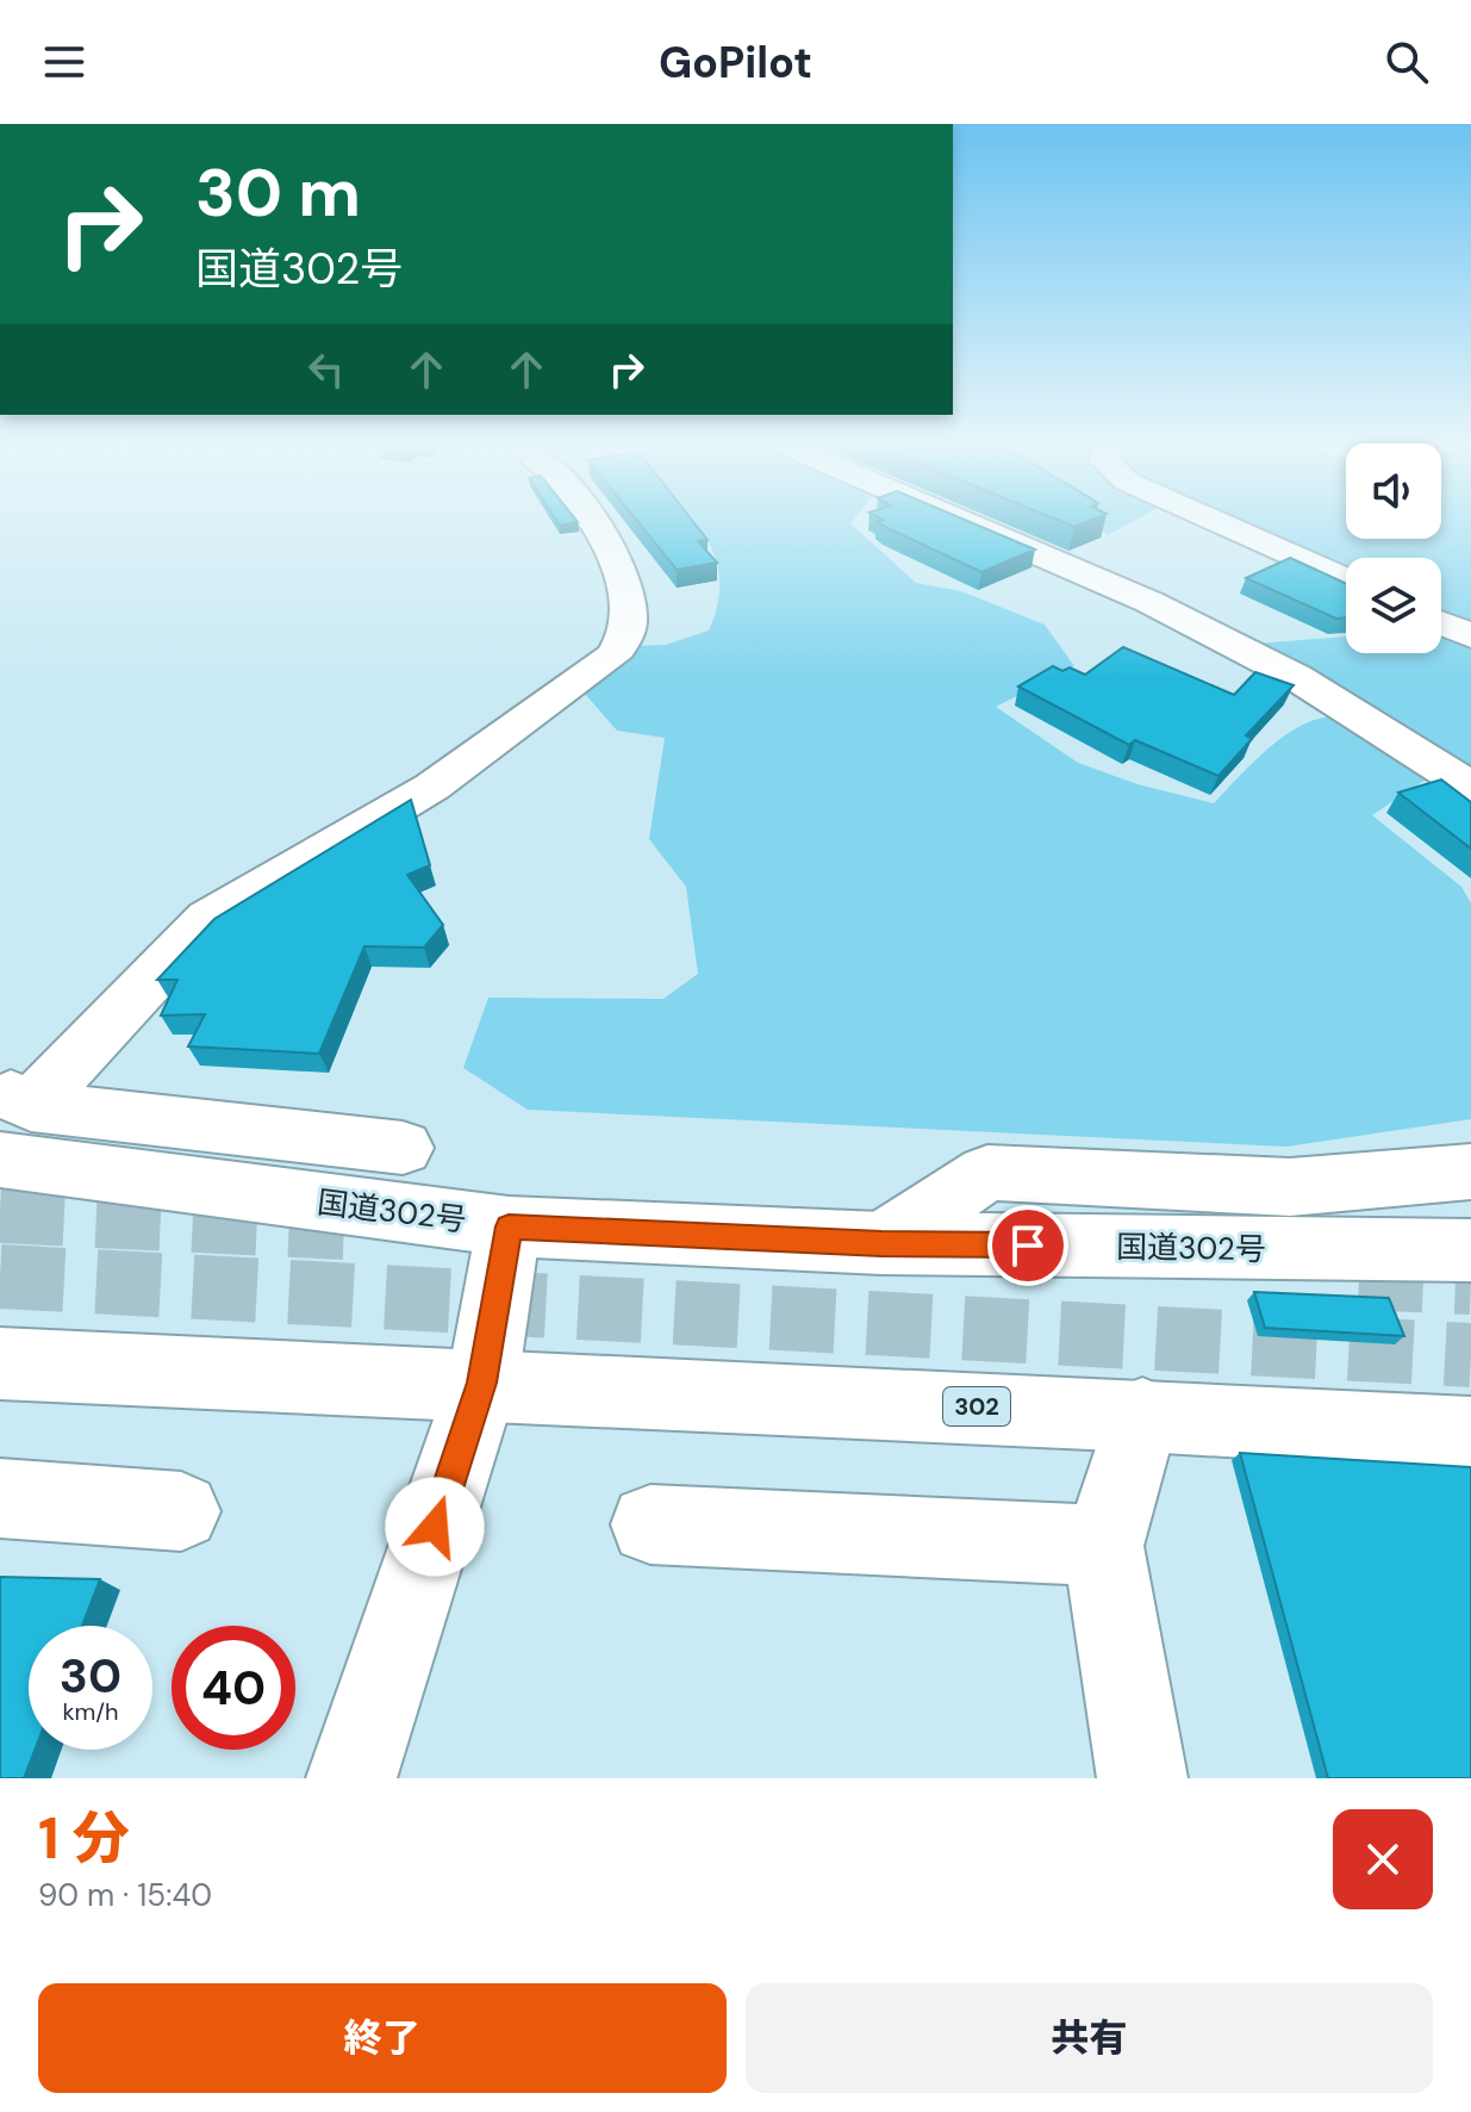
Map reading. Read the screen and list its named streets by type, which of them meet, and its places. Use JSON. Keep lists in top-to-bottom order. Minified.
{"streets":{"main road":["国道302号","302"]},"page":{"header":"GoPilot","turn":["30 m","国道302号"],"speed":"30 km/h","limit":"40","heading":["1 分","90 m · 15:40"],"buttons":["終了","共有"]}}
